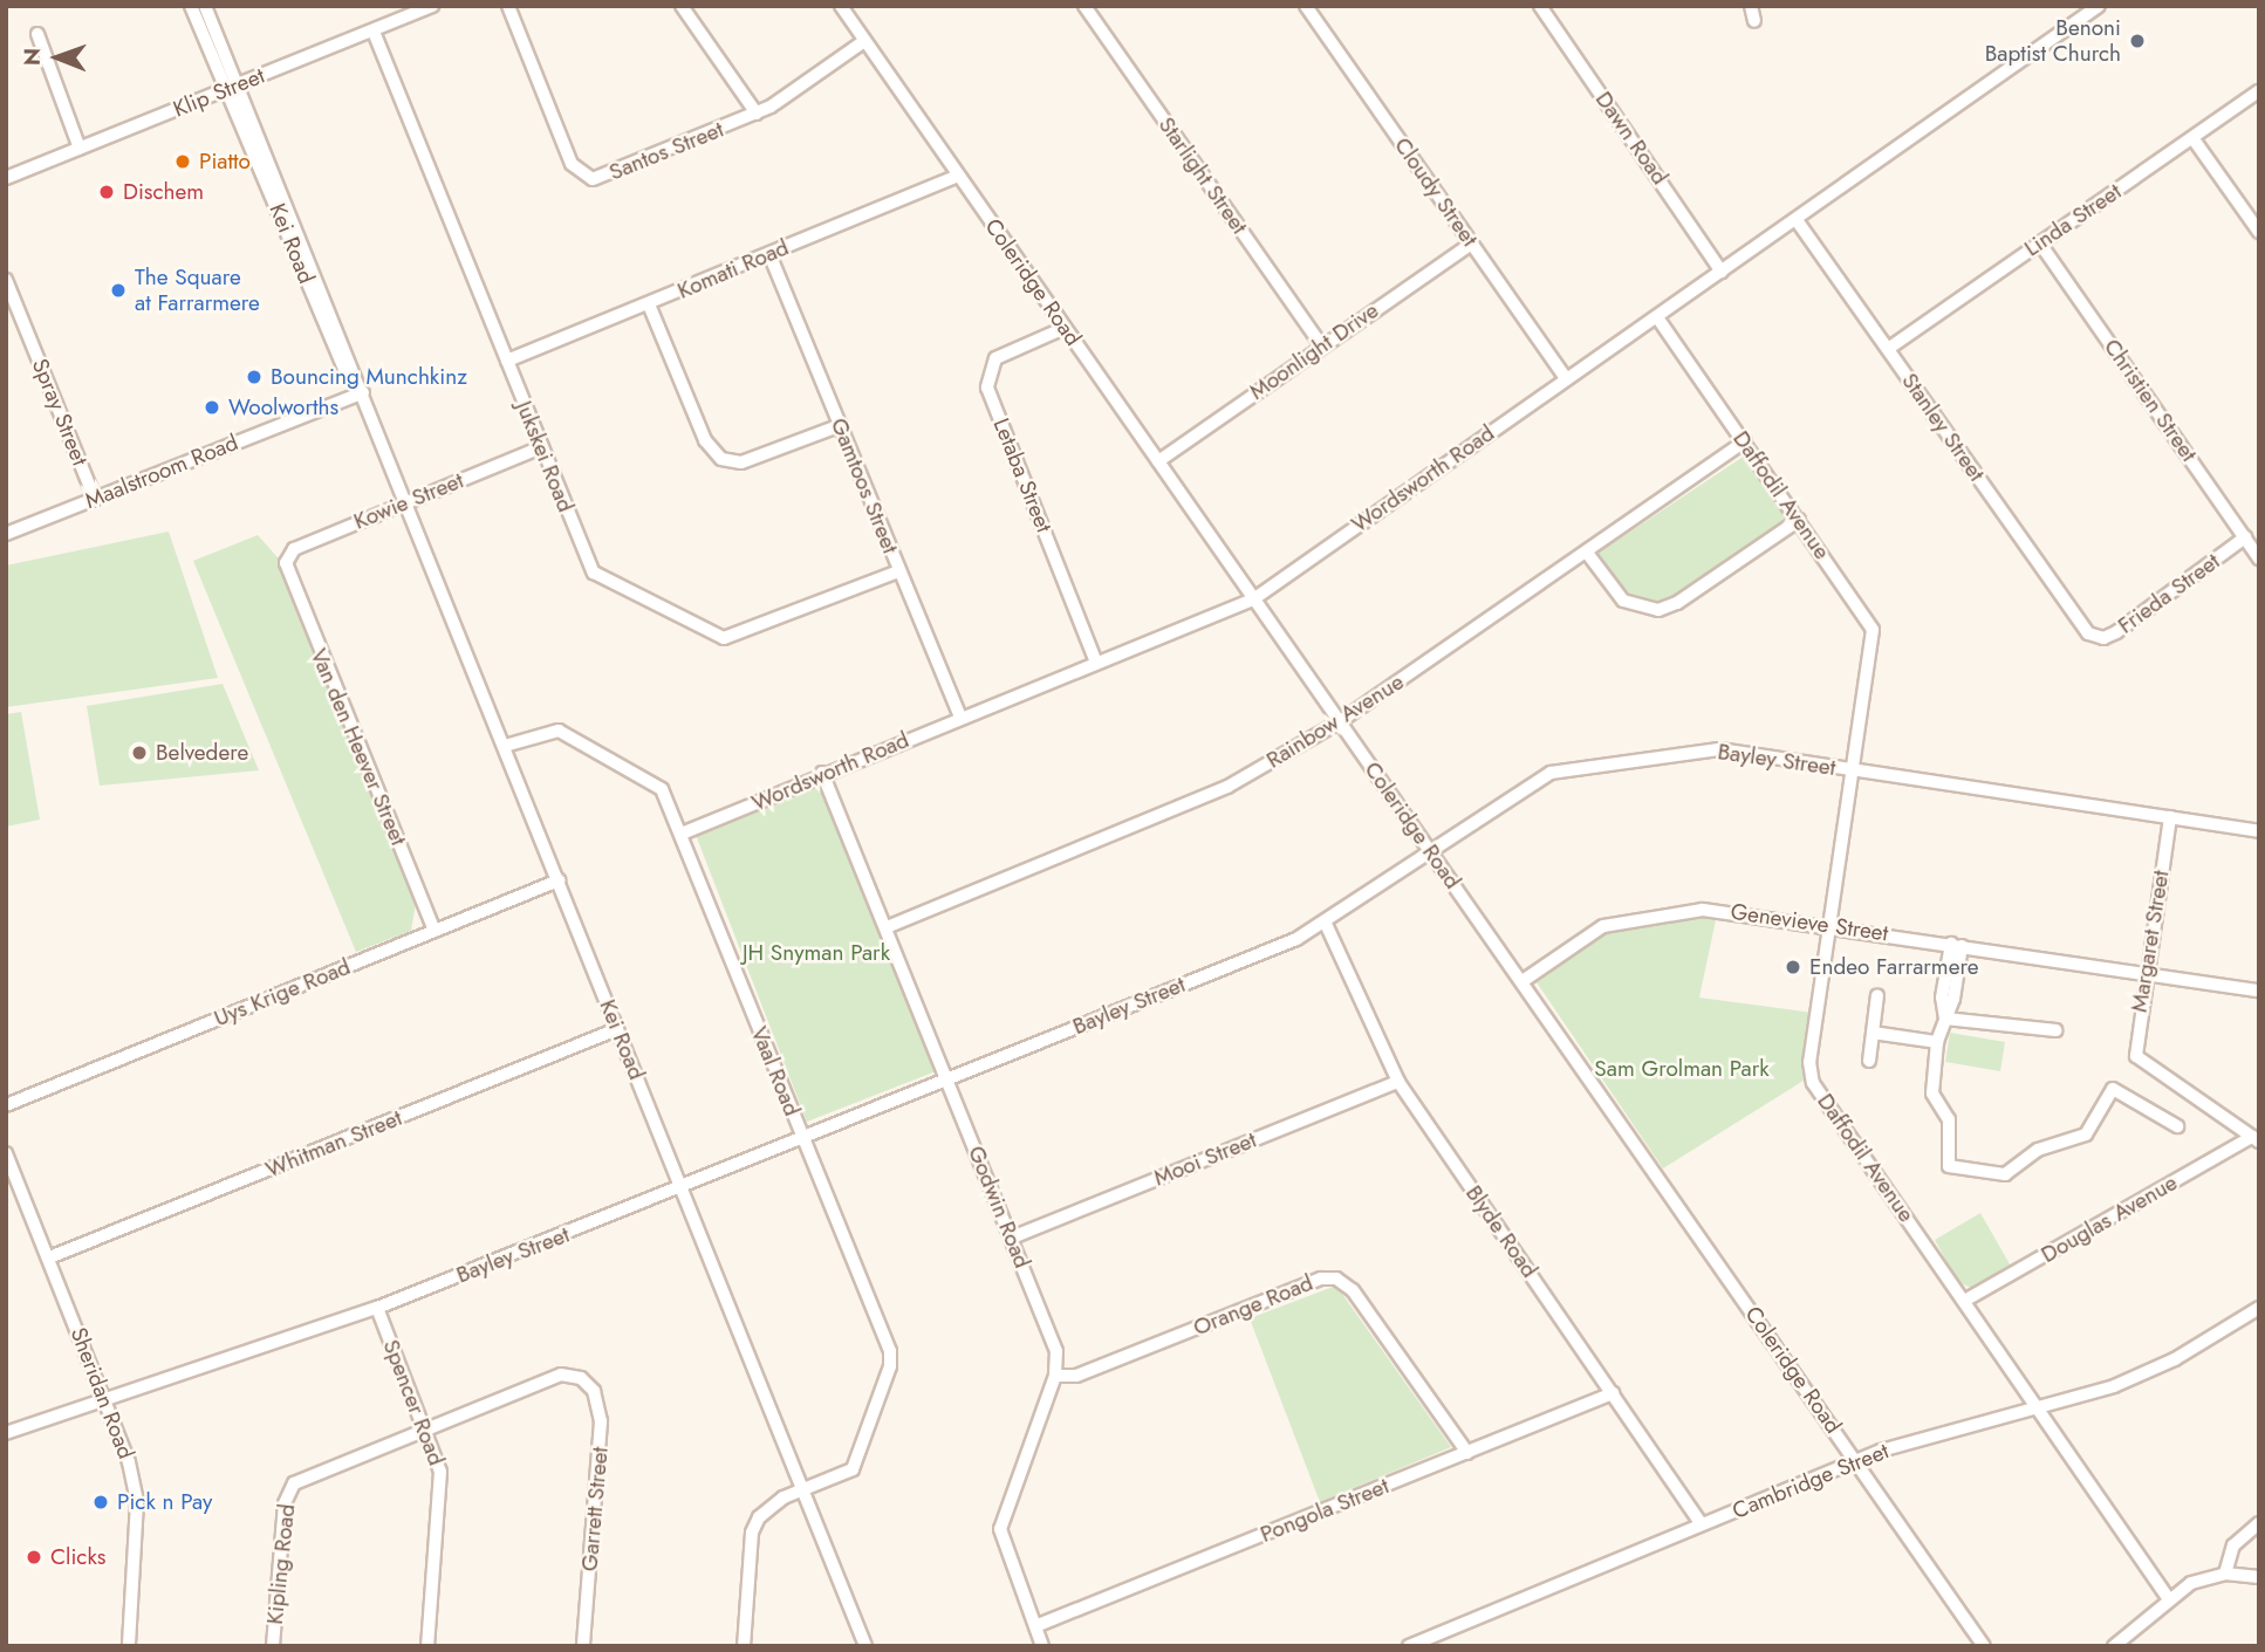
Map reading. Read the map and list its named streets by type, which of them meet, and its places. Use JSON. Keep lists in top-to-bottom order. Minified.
{"streets":{"street":["Klip Street","Dawn Road","Santos Street","Starlight Street","Cloudy Street","Linda Street","Kei Road","Komati Road","Coleridge Road","Moonlight Drive","Christien Street","Spray Street","Stanley Street","Jukskei Road","Maalstroom Road","Letaba Street","Wordsworth Road","Gamtoos Street","Daffodil Avenue","Kowie Street","Frieda Street","Rainbow Avenue","Van den Heever Street","Bayley Street","Genevieve Street","Margaret Street","Uys Krige Road","Vaal Road","Whitman Street","Mooi Street","Godwin Road","Douglas Avenue","Blyde Road","Orange Road","Sheridan Road","Spencer Road","Cambridge Street","Garrett Street","Pongola Street","Kipling Road"]},"crossings":[["Klip Street","Kei Road"],["Klip Street","Jukskei Road"],["Dawn Road","Wordsworth Road"],["Santos Street","Coleridge Road"],["Starlight Street","Moonlight Drive"],["Cloudy Street","Moonlight Drive"],["Cloudy Street","Wordsworth Road"],["Linda Street","Christien Street"],["Linda Street","Stanley Street"],["Kei Road","Maalstroom Road"],["Kei Road","Kowie Street"],["Kei Road","Bayley Street"],["Kei Road","Uys Krige Road"],["Kei Road","Vaal Road"],["Kei Road","Whitman Street"],["Komati Road","Coleridge Road"],["Komati Road","Jukskei Road"],["Komati Road","Gamtoos Street"],["Coleridge Road","Moonlight Drive"],["Coleridge Road","Letaba Street"],["Coleridge Road","Wordsworth Road"],["Coleridge Road","Rainbow Avenue"],["Coleridge Road","Bayley Street"],["Coleridge Road","Genevieve Street"],["Coleridge Road","Cambridge Street"],["Christien Street","Frieda Street"],["Spray Street","Maalstroom Road"],["Stanley Street","Wordsworth Road"],["Stanley Street","Frieda Street"],["Jukskei Road","Gamtoos Street"],["Jukskei Road","Kowie Street"],["Letaba Street","Wordsworth Road"],["Wordsworth Road","Gamtoos Street"],["Wordsworth Road","Daffodil Avenue"],["Wordsworth Road","Vaal Road"],["Wordsworth Road","Godwin Road"],["Daffodil Avenue","Rainbow Avenue"],["Daffodil Avenue","Bayley Street"],["Daffodil Avenue","Genevieve Street"],["Daffodil Avenue","Douglas Avenue"],["Daffodil Avenue","Cambridge Street"],["Kowie Street","Van den Heever Street"],["Rainbow Avenue","Godwin Road"],["Van den Heever Street","Uys Krige Road"],["Bayley Street","Margaret Street"],["Bayley Street","Vaal Road"],["Bayley Street","Godwin Road"],["Bayley Street","Blyde Road"],["Bayley Street","Sheridan Road"],["Bayley Street","Spencer Road"],["Genevieve Street","Margaret Street"],["Margaret Street","Douglas Avenue"],["Whitman Street","Sheridan Road"],["Mooi Street","Godwin Road"],["Mooi Street","Blyde Road"],["Godwin Road","Orange Road"],["Godwin Road","Pongola Street"],["Blyde Road","Cambridge Street"],["Blyde Road","Pongola Street"],["Orange Road","Pongola Street"],["Spencer Road","Garrett Street"],["Spencer Road","Kipling Road"],["Garrett Street","Kipling Road"]],"parks":["JH Snyman Park","Sam Grolman Park"],"places":["Benoni Baptist Church","Piatto","Dischem","The Square at Farrarmere","Bouncing Munchkinz","Woolworths","Belvedere","Endeo Farrarmere","Pick n Pay","Clicks"],"north":"left"}
